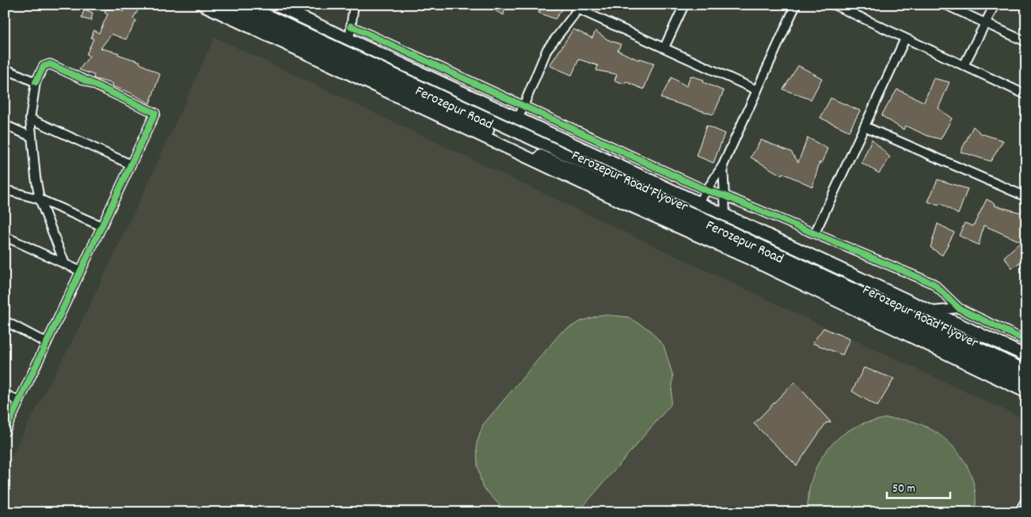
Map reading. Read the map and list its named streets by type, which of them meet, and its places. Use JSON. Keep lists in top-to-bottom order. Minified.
{"streets":{"main road":["Ferozepur Road","Ferozepur Road Flyover"]},"scale_bar":"50 m"}
